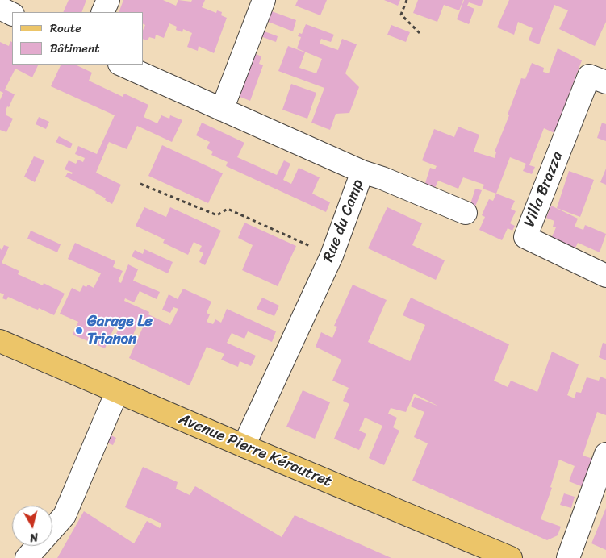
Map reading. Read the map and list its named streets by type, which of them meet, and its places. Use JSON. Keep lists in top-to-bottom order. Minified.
{"streets":{"main road":["Avenue Pierre Kérautret"],"street":["Villa Brazza","Rue du Camp"]},"crossings":[["Rue du Camp","Avenue Pierre Kérautret"]],"places":["Garage Le Trianon"],"legend":["Route","Bâtiment"],"north":"bottom"}
